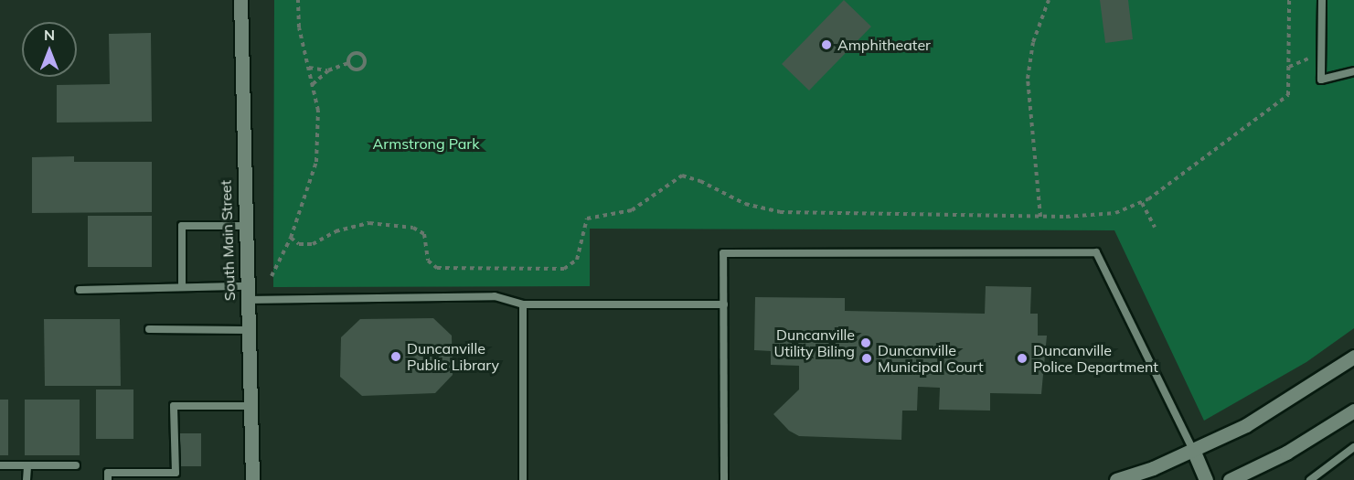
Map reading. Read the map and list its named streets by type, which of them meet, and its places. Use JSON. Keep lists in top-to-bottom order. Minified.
{"streets":{"main road":["South Main Street"]},"parks":["Armstrong Park"],"places":["Amphitheater","Duncanville Utility Biling","Duncanville Public Library","Duncanville Municipal Court","Duncanville Police Department"],"north":"top"}
